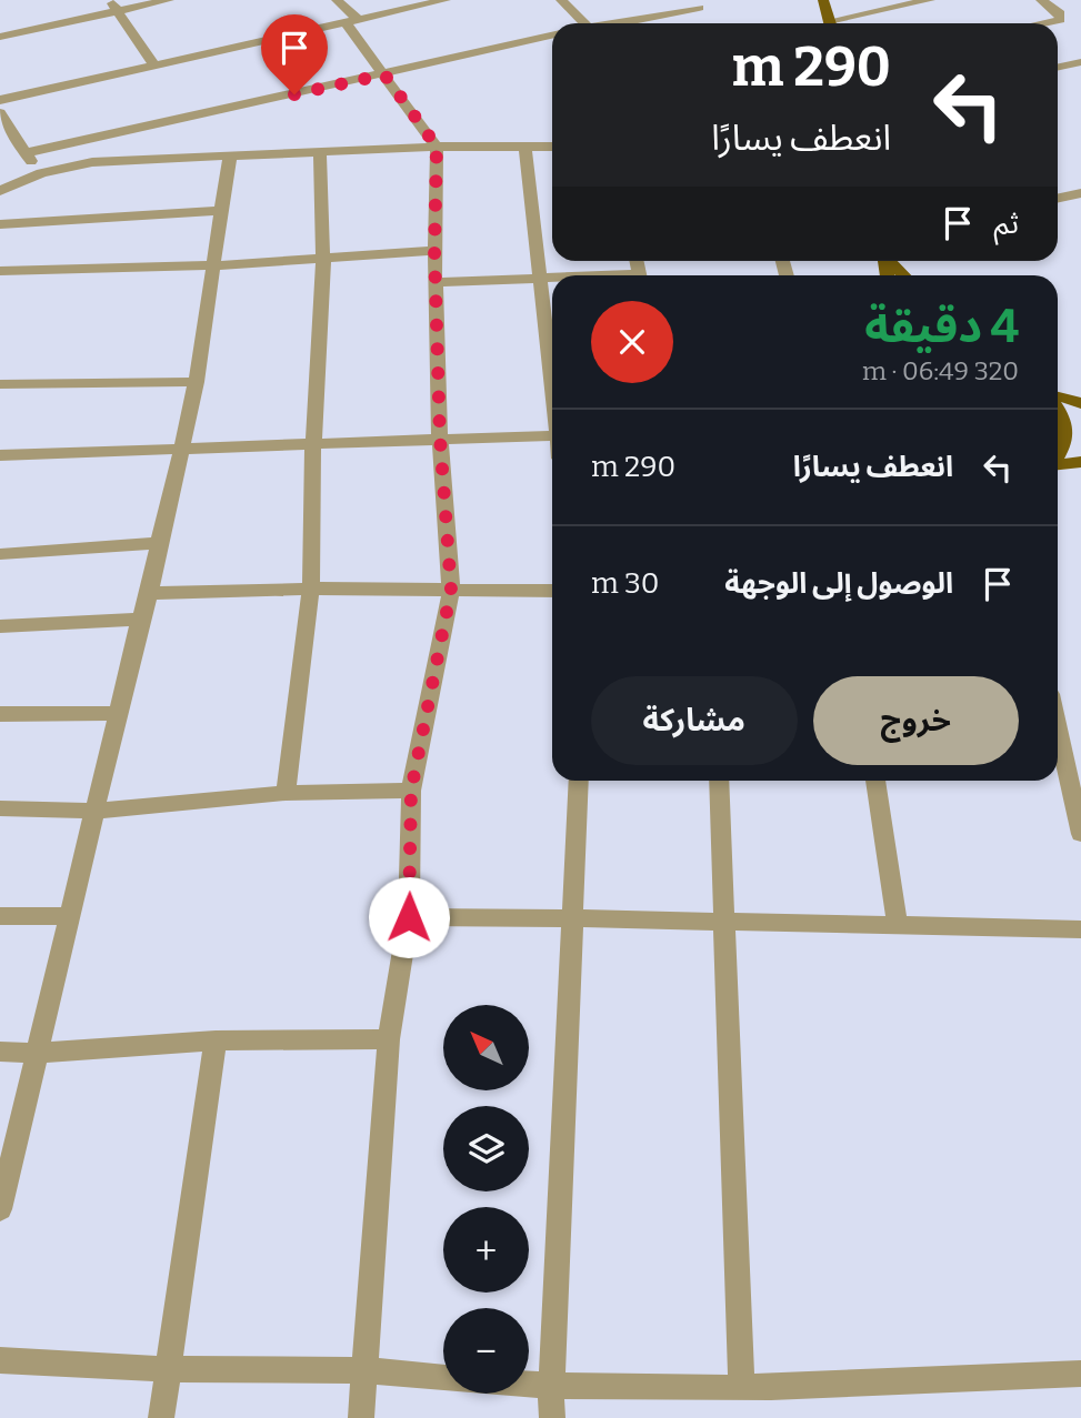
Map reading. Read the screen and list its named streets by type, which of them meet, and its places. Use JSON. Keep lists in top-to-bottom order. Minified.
{"north":"top left","page":{"turn":["290 m","انعطف يسارًا"],"then":"ثم","heading":["4 دقيقة","320 m · 06:49"],"list":[{"name":"انعطف يسارًا","value":"290 m"},{"name":"الوصول إلى الوجهة","value":"30 m"}],"buttons":["خروج","مشاركة"],"map_buttons":["+","−"]}}
